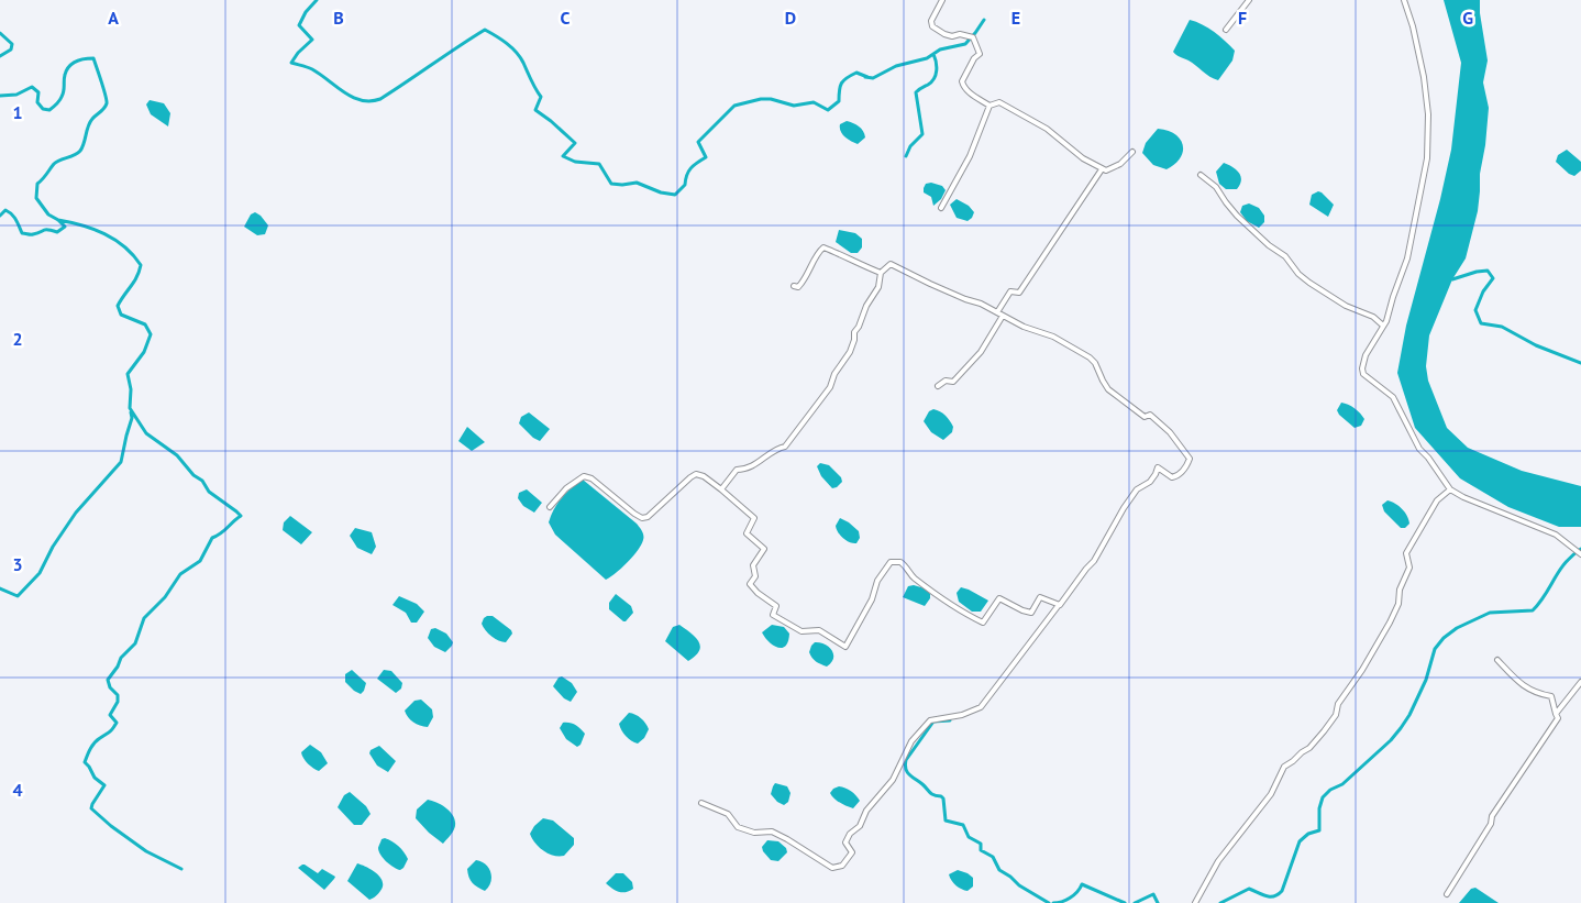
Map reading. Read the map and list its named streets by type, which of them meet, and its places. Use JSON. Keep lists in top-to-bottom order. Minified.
{"grid":{"columns":["A","B","C","D","E","F","G"],"rows":["1","2","3","4"]}}
